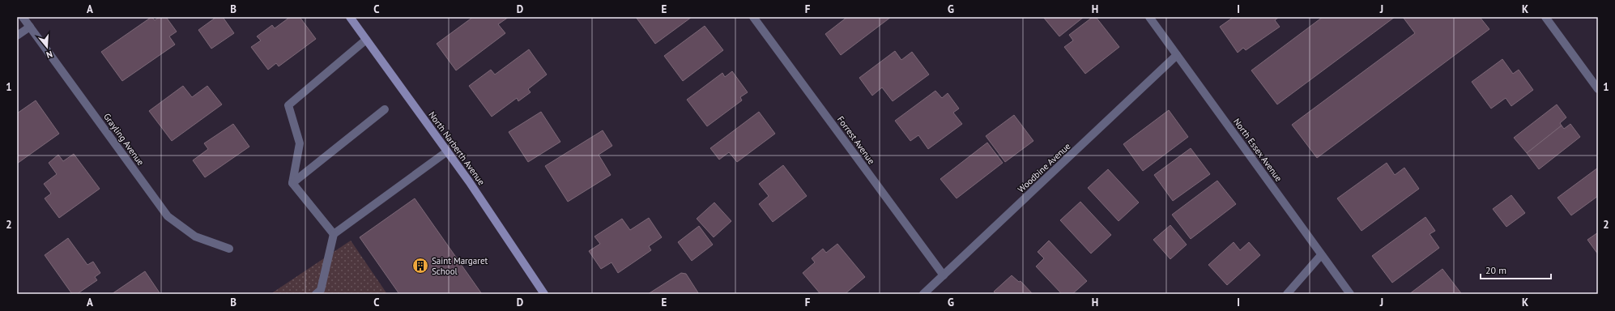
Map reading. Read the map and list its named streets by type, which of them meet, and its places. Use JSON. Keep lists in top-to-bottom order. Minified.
{"streets":{"street":["Grayling Avenue","Forrest Avenue","North Narberth Avenue","North Essex Avenue","Woodbine Avenue"]},"crossings":[["Forrest Avenue","Woodbine Avenue"],["North Essex Avenue","Woodbine Avenue"]],"places":{"building":["Saint Margaret School"]},"scale_bar":"20 m","north":"bottom","grid":{"columns":["A","B","C","D","E","F","G","H","I","J","K"],"rows":["1","2"]}}
